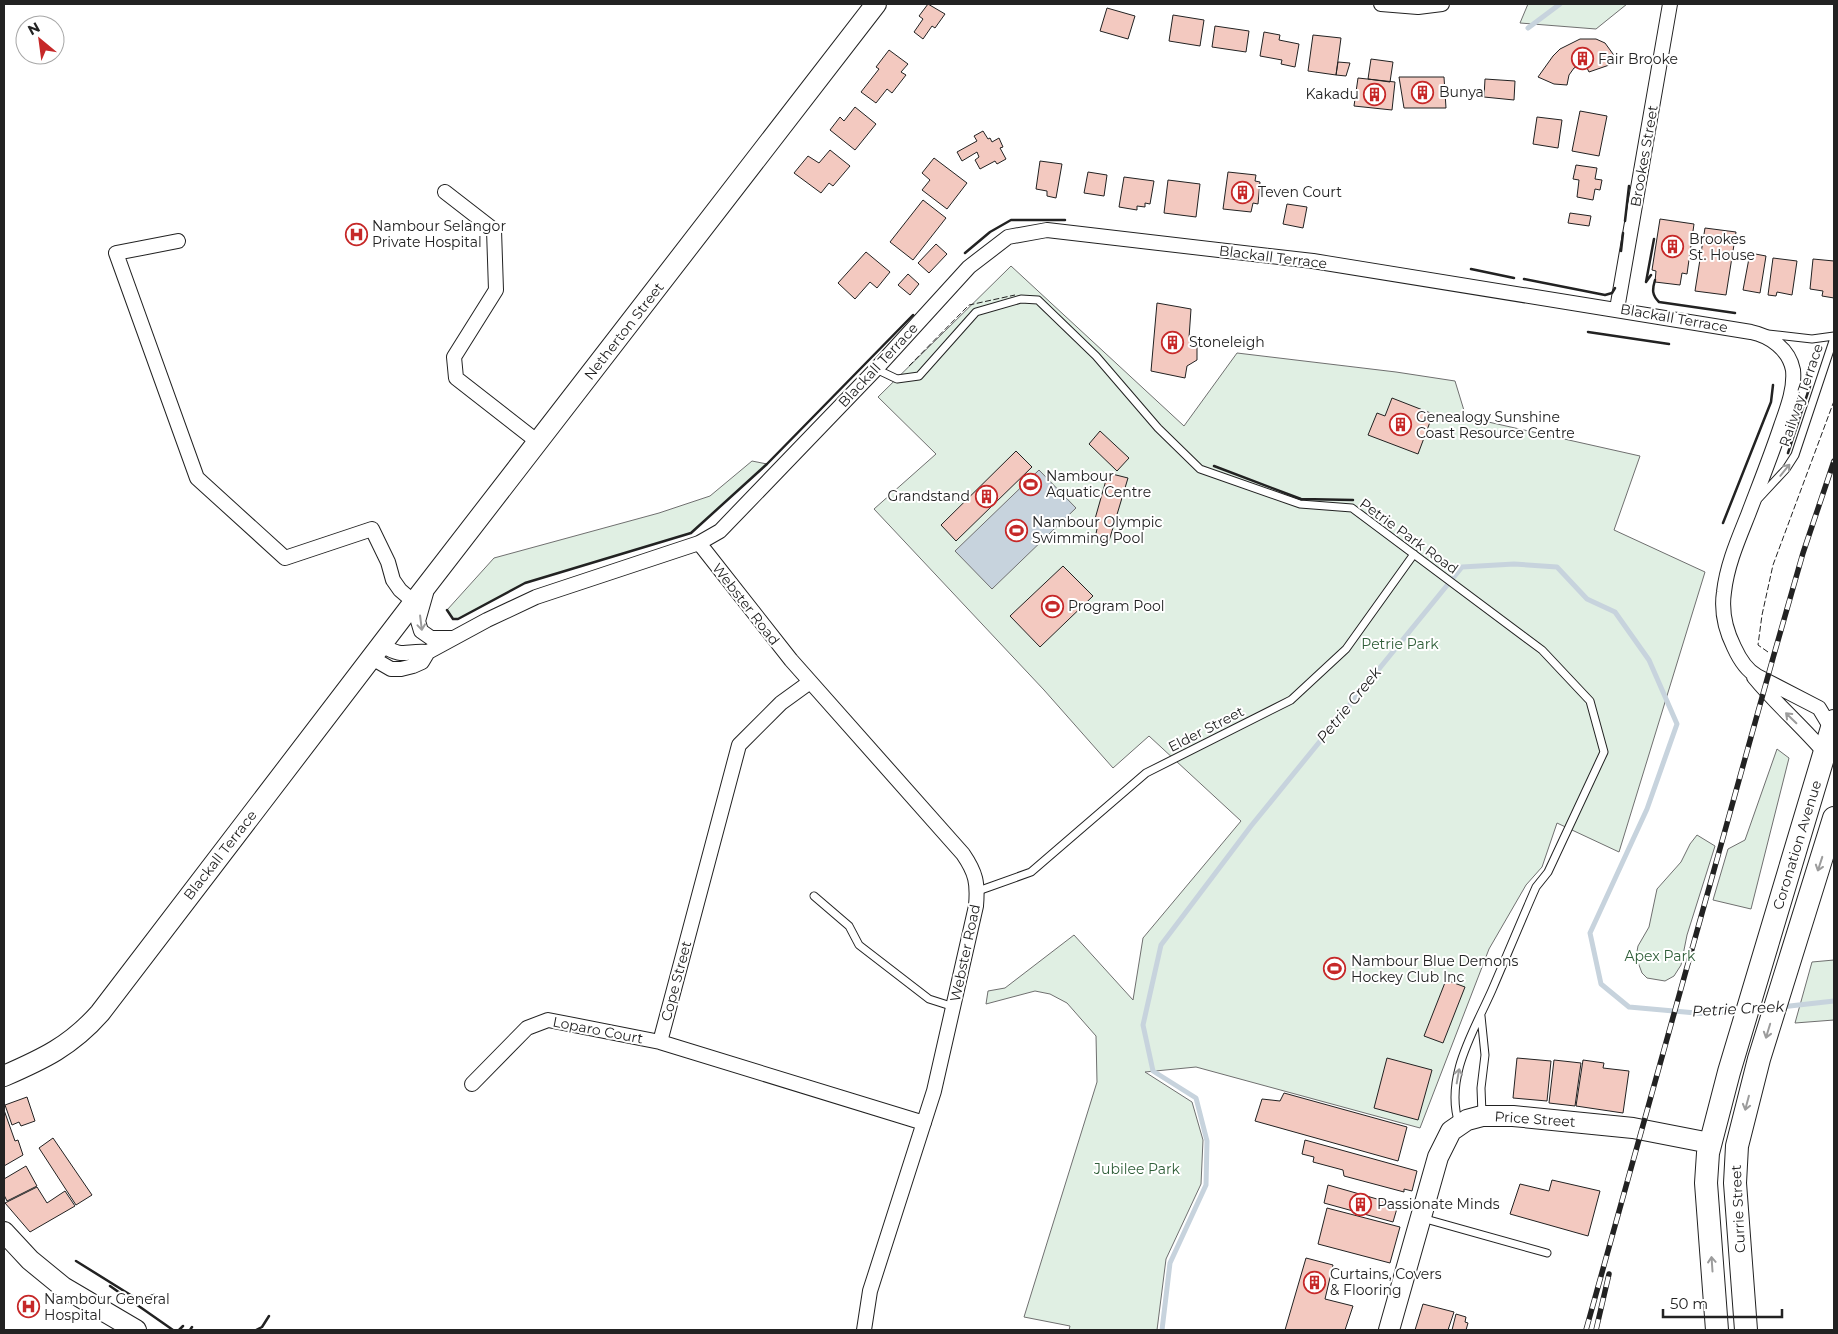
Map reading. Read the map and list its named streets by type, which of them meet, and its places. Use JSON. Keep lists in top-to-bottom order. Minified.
{"streets":{"main road":["Blackall Terrace","Netherton Street","Coronation Avenue","Price Street","Currie Street"],"street":["Brookes Street","Webster Road","Cope Street","Loparo Court"],"lane":["Railway Terrace","Petrie Park Road","Elder Street"]},"crossings":[["Brookes Street","Blackall Terrace"],["Blackall Terrace","Netherton Street"],["Blackall Terrace","Railway Terrace"],["Blackall Terrace","Petrie Park Road"],["Blackall Terrace","Webster Road"],["Blackall Terrace","Coronation Avenue"],["Petrie Park Road","Elder Street"],["Petrie Park Road","Price Street"],["Webster Road","Elder Street"],["Webster Road","Cope Street"],["Coronation Avenue","Currie Street"],["Cope Street","Loparo Court"],["Price Street","Currie Street"]],"one_way":["Railway Terrace"],"water":["Petrie Creek"],"parks":["Petrie Park","Apex Park","Jubilee Park"],"places":{"building":["Fair Brooke","Bunya","Kakadu","Teven Court","Brookes St. House","Stoneleigh","Genealogy Sunshine Coast Resource Centre","Grandstand","Passionate Minds","Curtains, Covers & Flooring"],"hospital":["Nambour Selangor Private Hospital","Nambour General Hospital"],"sports":["Nambour Aquatic Centre","Nambour Olympic Swimming Pool","Program Pool","Nambour Blue Demons Hockey Club Inc"]},"scale_bar":"50 m","north":"top left"}
